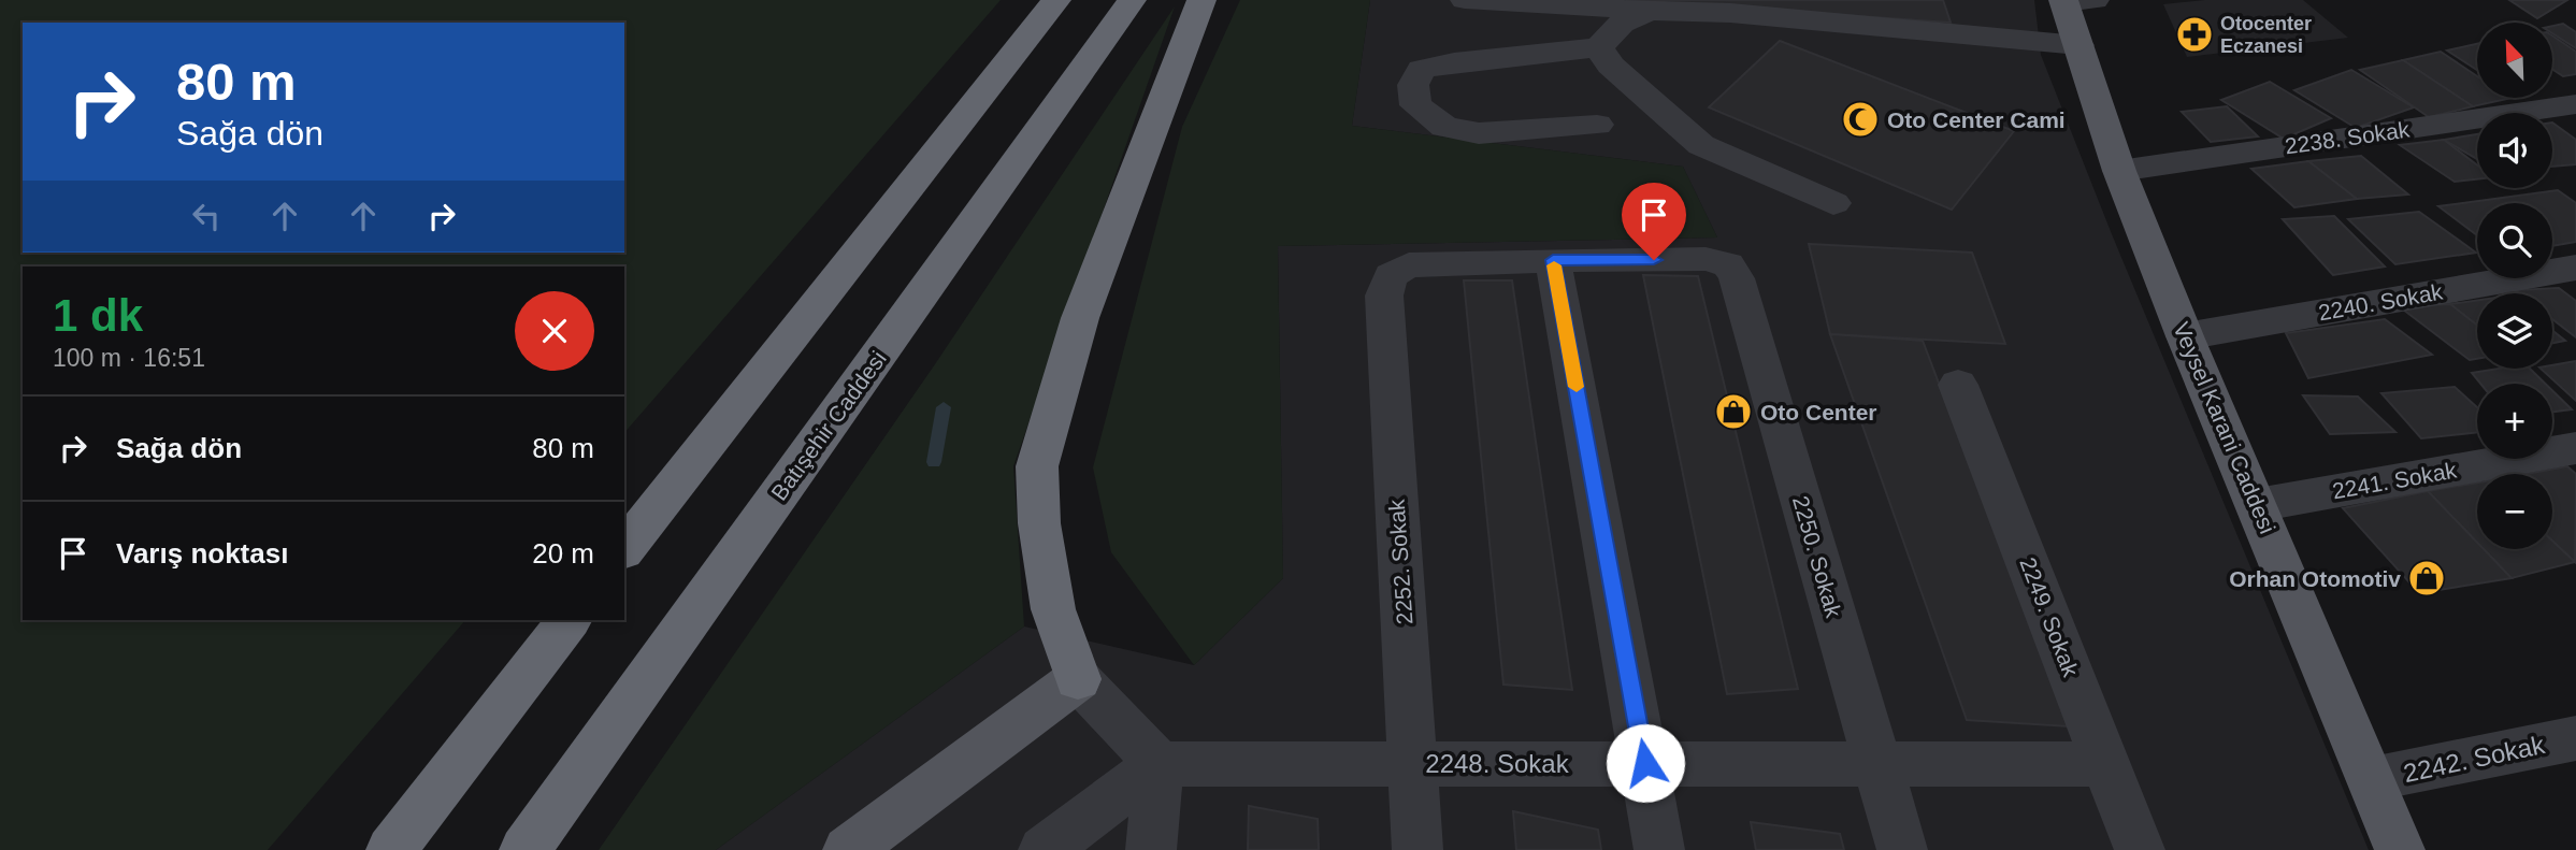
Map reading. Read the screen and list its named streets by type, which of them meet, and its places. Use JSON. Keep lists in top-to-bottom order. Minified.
{"streets":{"highway":["Batışehir Caddesi"],"main road":["Veysel Karani Caddesi"],"street":["2238. Sokak","2240. Sokak","2241. Sokak","2250. Sokak","2252. Sokak","2249. Sokak","2242. Sokak","2248. Sokak"]},"crossings":[["2238. Sokak","Veysel Karani Caddesi"],["2240. Sokak","Veysel Karani Caddesi"],["Veysel Karani Caddesi","2241. Sokak"],["Veysel Karani Caddesi","2242. Sokak"],["2250. Sokak","2252. Sokak"],["2250. Sokak","2248. Sokak"],["2252. Sokak","2248. Sokak"],["2249. Sokak","2248. Sokak"]],"places":{"pharmacy":["Otocenter Eczanesi"],"mosque":["Oto Center Cami"],"shop":["Oto Center","Orhan Otomotiv"]},"north":"top left","page":{"map_buttons":["+","−"],"turn":["80 m","Sağa dön"],"heading":["1 dk","100 m · 16:51"],"list":[{"name":"Sağa dön","value":"80 m"},{"name":"Varış noktası","value":"20 m"}]}}
